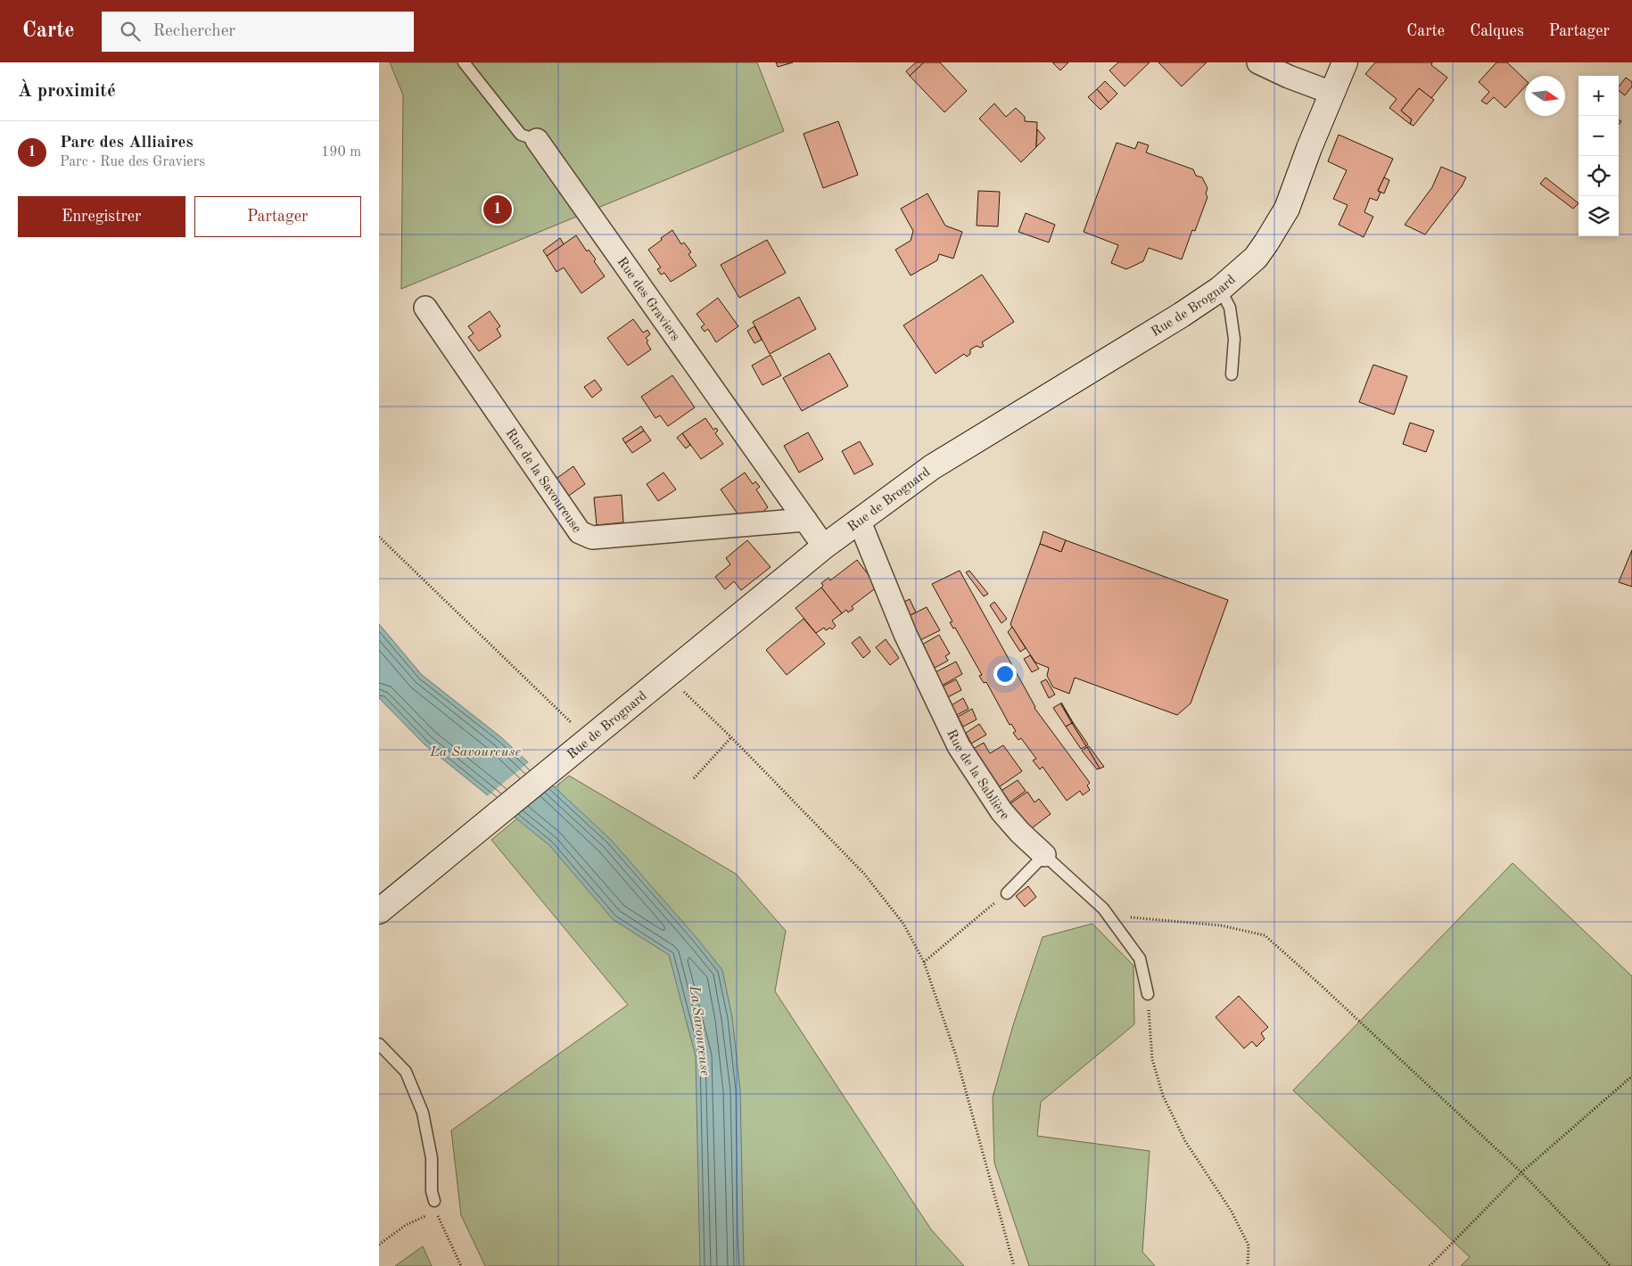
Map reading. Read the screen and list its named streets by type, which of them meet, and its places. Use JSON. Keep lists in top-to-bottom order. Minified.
{"streets":{"street":["Rue des Graviers","Rue de Brognard","Rue de la Savoureuse","Rue de la Sablière"]},"crossings":[["Rue des Graviers","Rue de Brognard"],["Rue des Graviers","Rue de la Savoureuse"],["Rue de Brognard","Rue de la Sablière"]],"water":["La Savoureuse"],"north":"right","page":{"header":"Carte","search":"Rechercher","nav":["Carte","Calques","Partager"],"heading":"À proximité","map_buttons":["+","−"],"list":[{"mark":"1","name":"Parc des Alliaires","note":"Parc · Rue des Graviers","value":"190 m"}],"buttons":["Enregistrer","Partager"],"pins":"1"}}
